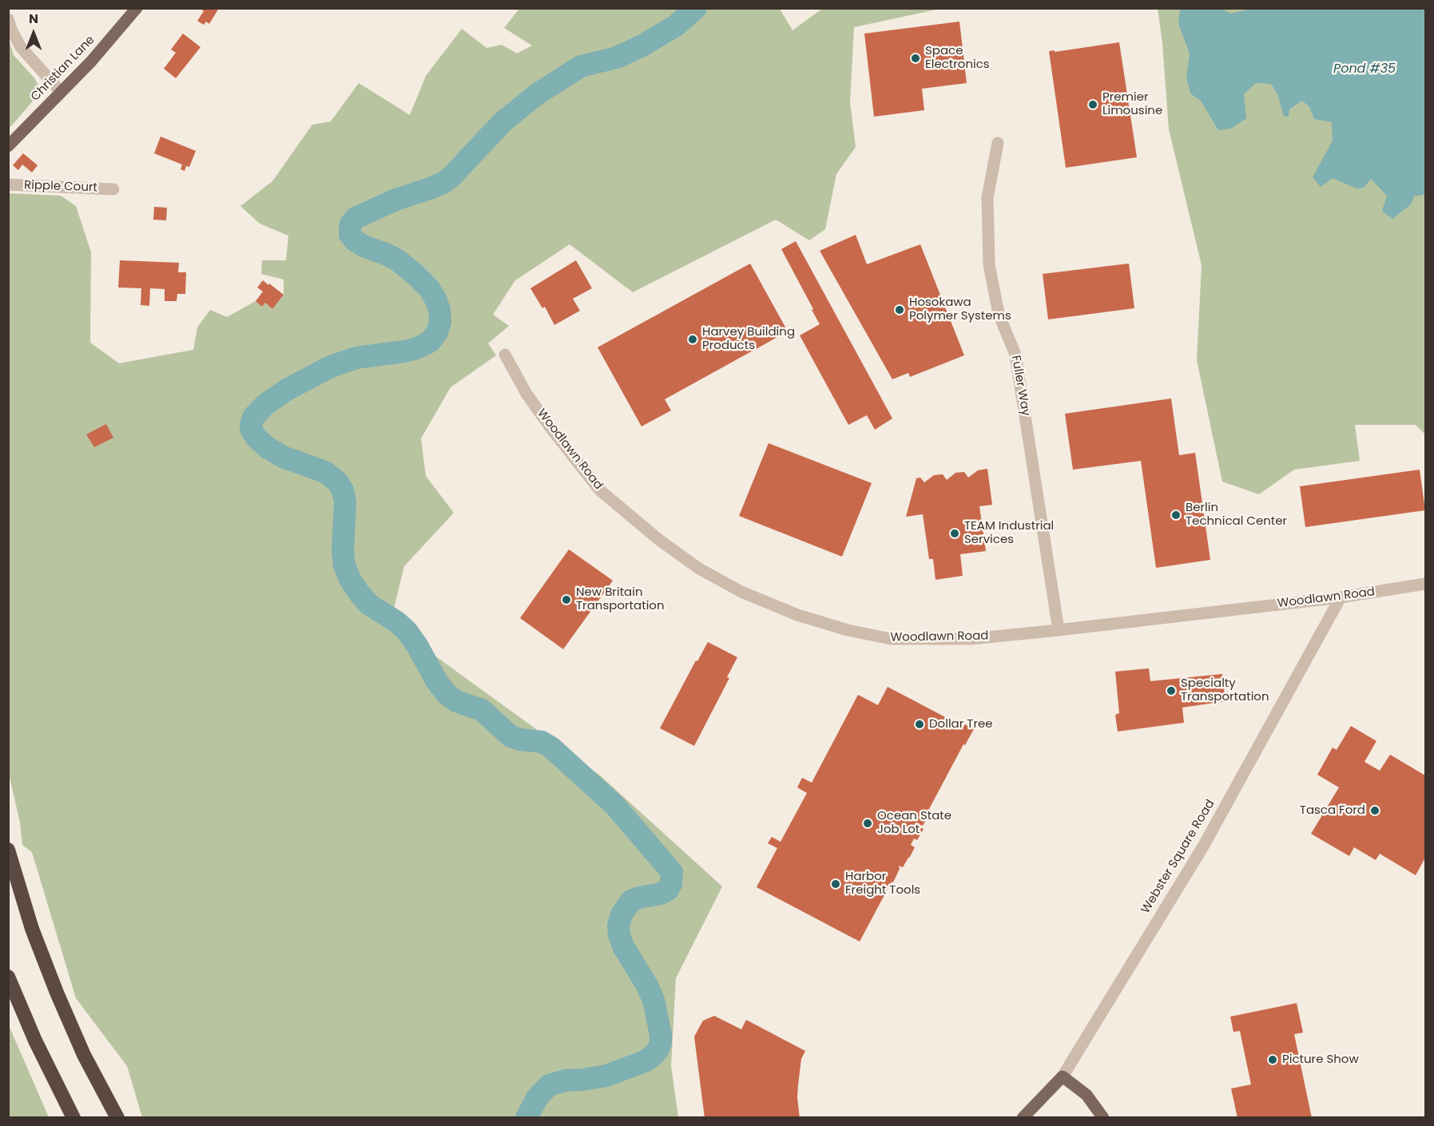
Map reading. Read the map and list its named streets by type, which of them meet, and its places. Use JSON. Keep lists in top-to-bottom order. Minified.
{"streets":{"main road":["Christian Lane","Webster Square Road"],"street":["Ripple Court","Fuller Way","Woodlawn Road"]},"crossings":[["Fuller Way","Woodlawn Road"],["Woodlawn Road","Webster Square Road"]],"water":["Pond #35"],"places":["Space Electronics","Premier Limousine","Hosokawa Polymer Systems","Harvey Building Products","Berlin Technical Center","TEAM Industrial Services","New Britain Transportation","Specialty Transportation","Dollar Tree","Tasca Ford","Ocean State Job Lot","Harbor Freight Tools","Picture Show"],"north":"top"}
